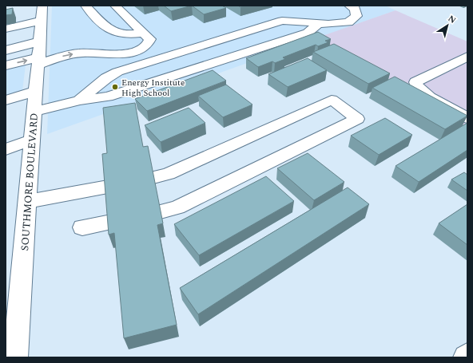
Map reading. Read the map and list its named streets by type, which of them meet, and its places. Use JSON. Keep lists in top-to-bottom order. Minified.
{"streets":{"street":["SOUTHMORE BOULEVARD"]},"places":["Energy Institute High School"],"north":"top right"}
